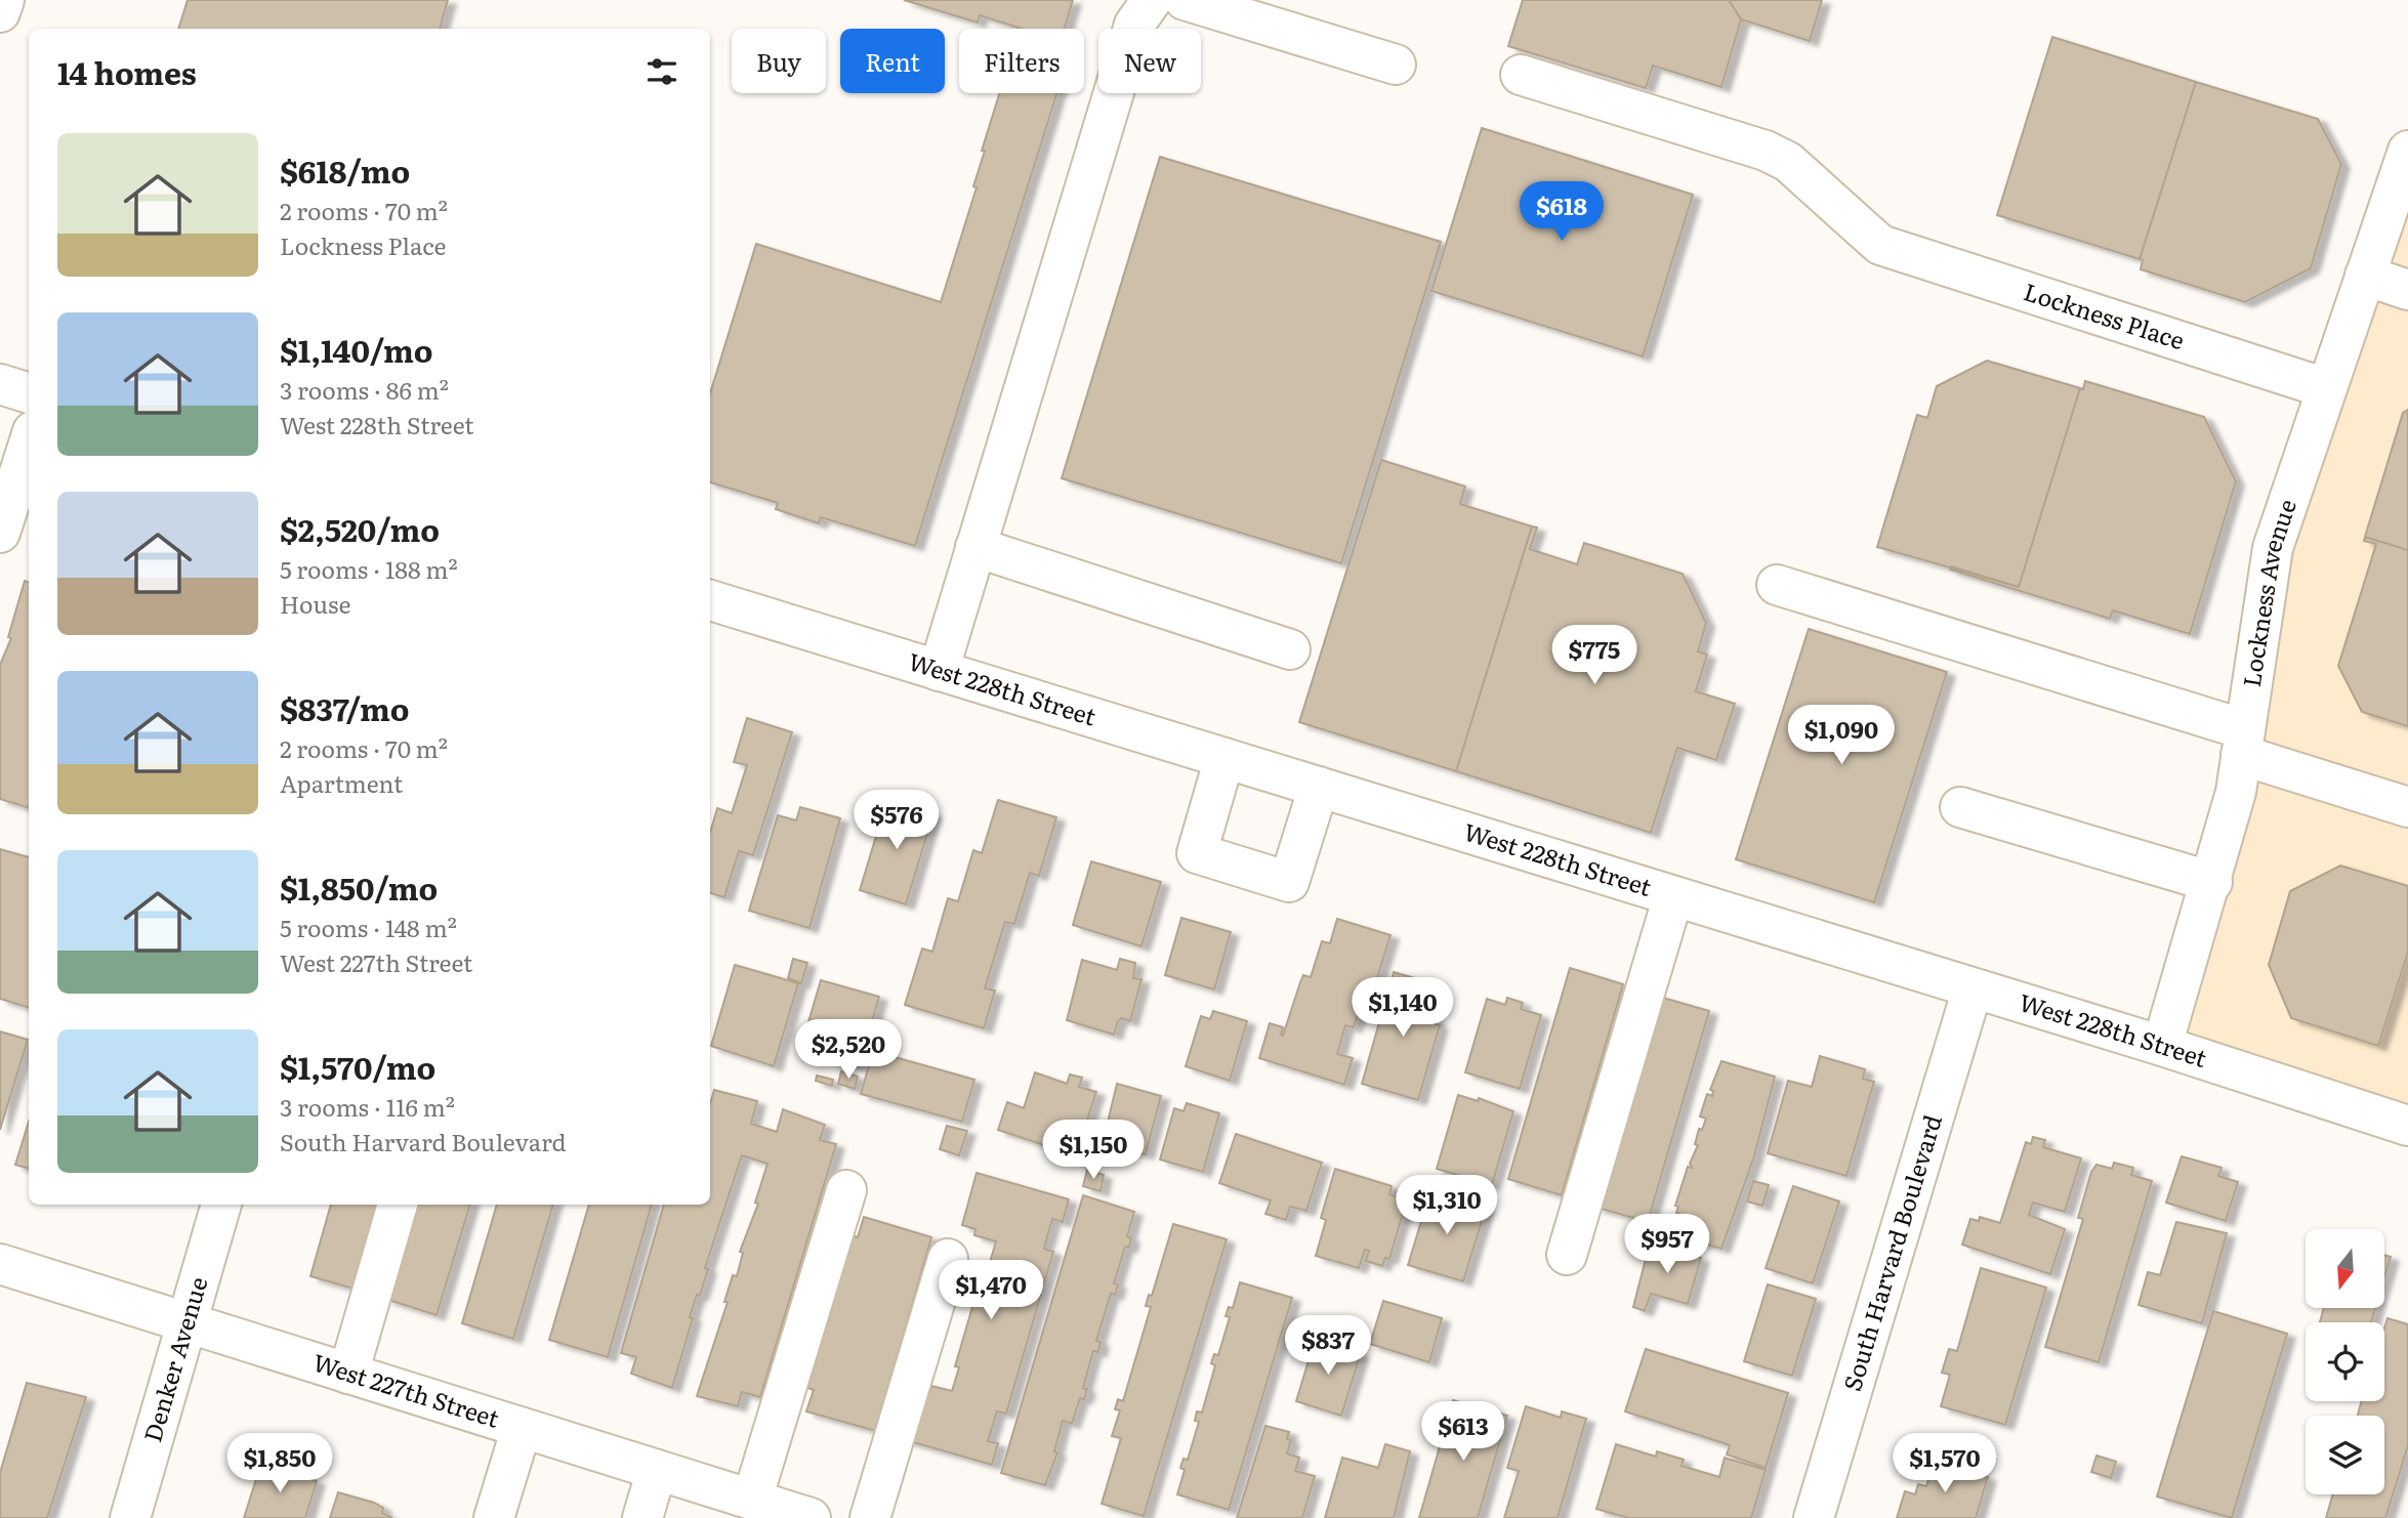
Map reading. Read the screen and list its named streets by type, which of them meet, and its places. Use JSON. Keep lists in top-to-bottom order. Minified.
{"streets":{"street":["Lockness Place","Lockness Avenue","West 228th Street","South Harvard Boulevard","Denker Avenue","West 227th Street"]},"crossings":[["Lockness Place","Lockness Avenue"],["Lockness Avenue","West 228th Street"],["West 228th Street","South Harvard Boulevard"],["Denker Avenue","West 227th Street"]],"north":"bottom","page":{"chip":["Buy","Rent","Filters","New"],"heading":"14 homes","list":[{"name":"$618/mo","note":"2 rooms · 70 m² · Lockness Place"},{"name":"$1,140/mo","note":"3 rooms · 86 m² · West 228th Street"},{"name":"$2,520/mo","note":"5 rooms · 188 m² · House"},{"name":"$837/mo","note":"2 rooms · 70 m² · Apartment"},{"name":"$1,850/mo","note":"5 rooms · 148 m² · West 227th Street"},{"name":"$1,570/mo","note":"3 rooms · 116 m² · South Harvard Boulevard"}],"price":["$618","$775","$1,090","$576","$1,140","$2,520","$1,150","$1,310","$957","$1,470","$837","$613","$1,850","$1,570"]}}
